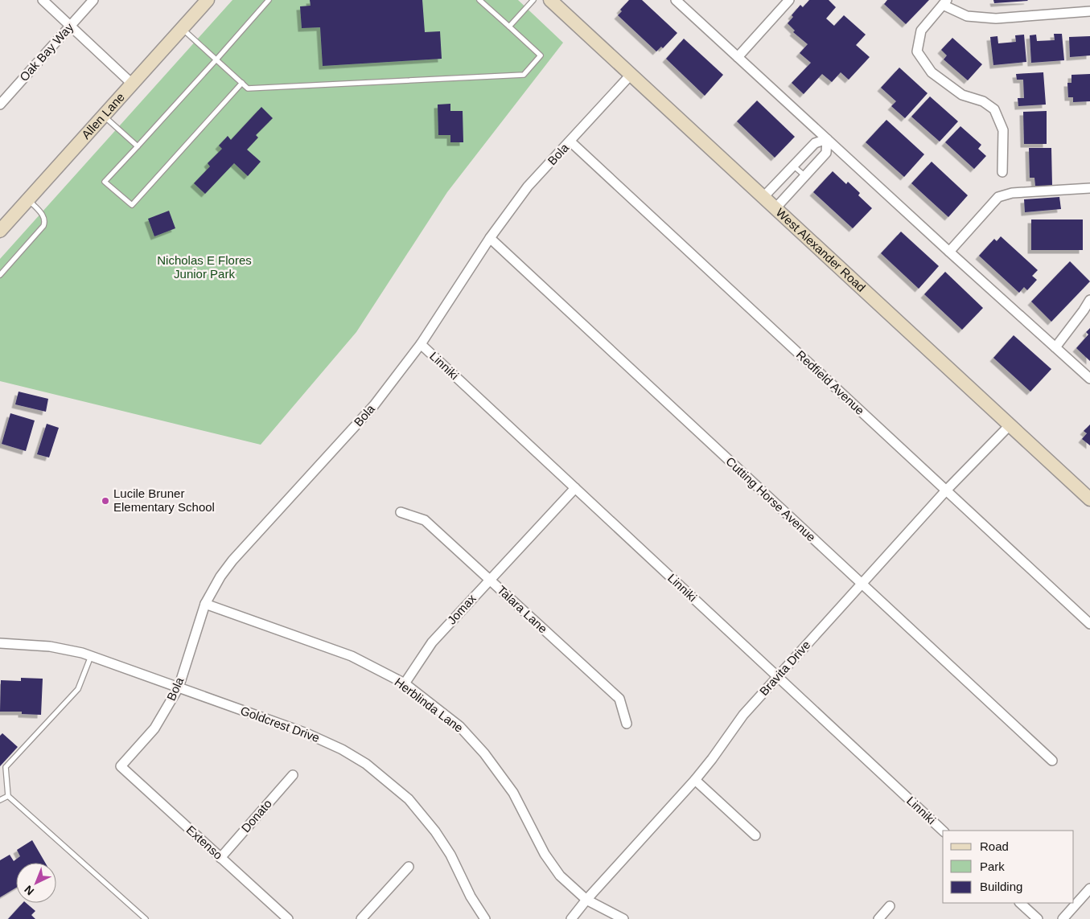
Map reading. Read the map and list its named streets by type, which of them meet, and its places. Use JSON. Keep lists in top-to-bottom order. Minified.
{"streets":{"main road":["Allen Lane","West Alexander Road"],"street":["Oak Bay Way","Bola","Linniki","Redfield Avenue","Cutting Horse Avenue","Jomax","Talara Lane","Bravita Drive","Herblinda Lane","Goldcrest Drive","Donato","Extenso"]},"crossings":[["Bola","West Alexander Road"],["Bola","Linniki"],["Bola","Redfield Avenue"],["Bola","Cutting Horse Avenue"],["Bola","Herblinda Lane"],["Bola","Goldcrest Drive"],["Bola","Extenso"],["West Alexander Road","Bravita Drive"],["Linniki","Jomax"],["Linniki","Bravita Drive"],["Redfield Avenue","Bravita Drive"],["Cutting Horse Avenue","Bravita Drive"],["Jomax","Talara Lane"],["Jomax","Herblinda Lane"],["Bravita Drive","Herblinda Lane"],["Donato","Extenso"]],"parks":["Nicholas E Flores Junior Park"],"places":["Lucile Bruner Elementary School"],"legend":["Road","Park","Building"],"north":"bottom left"}
